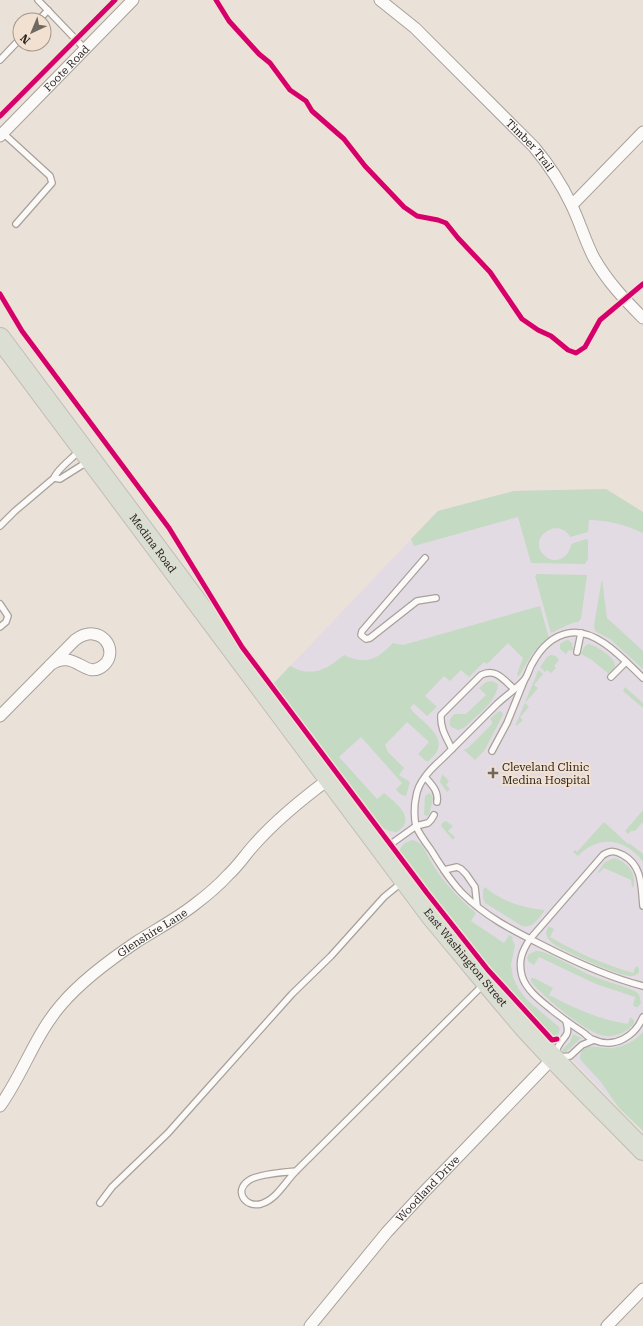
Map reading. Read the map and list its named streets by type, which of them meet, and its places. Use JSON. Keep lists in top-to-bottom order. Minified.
{"streets":{"highway":["Medina Road","East Washington Street"],"street":["Foote Road","Timber Trail","Glenshire Lane","Woodland Drive"]},"crossings":[["Medina Road","East Washington Street"],["Glenshire Lane","East Washington Street"],["East Washington Street","Woodland Drive"]],"places":{"health":["Cleveland Clinic Medina Hospital"]},"north":"bottom left"}
